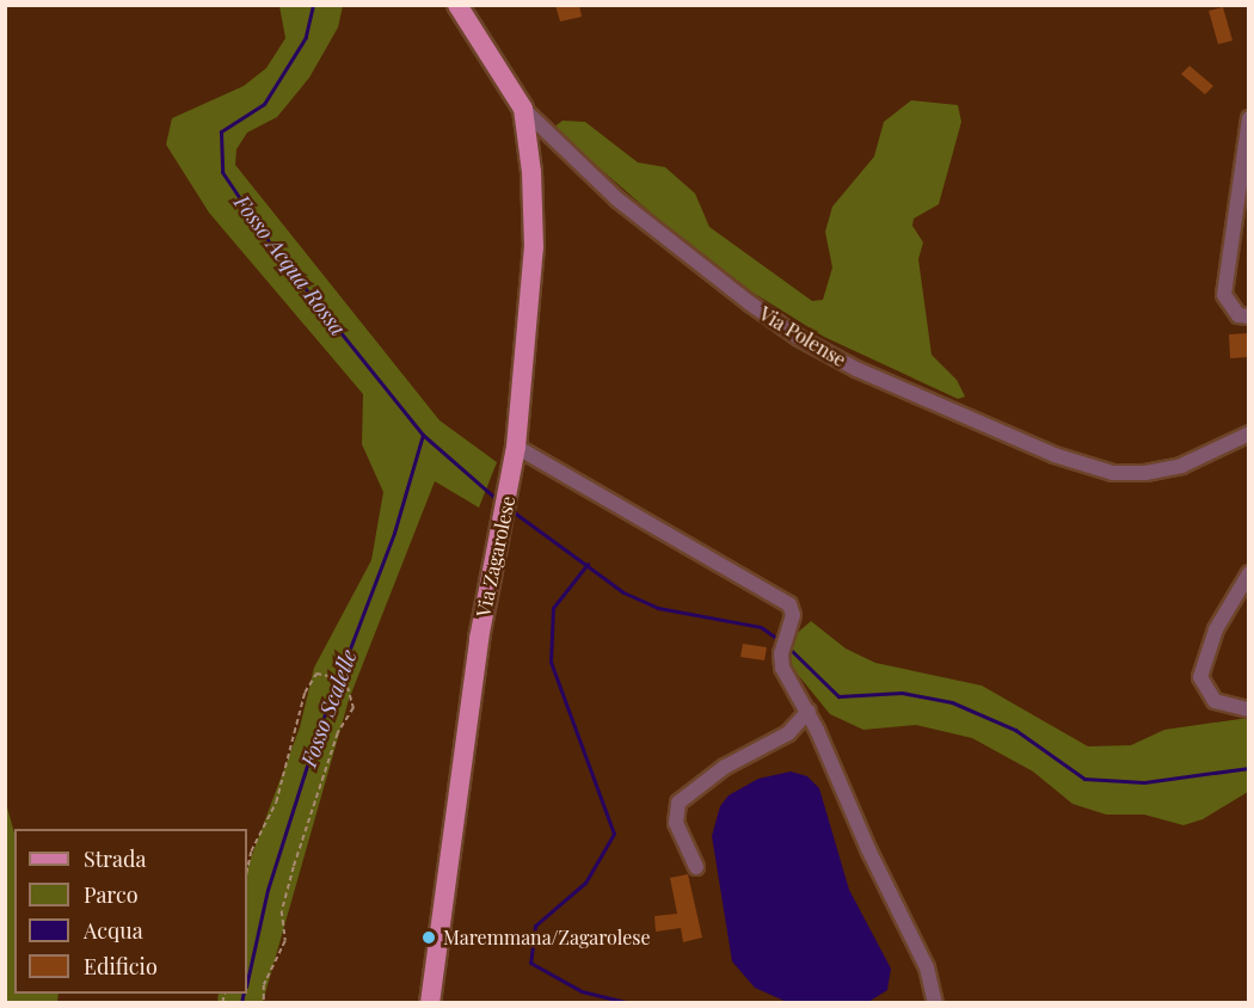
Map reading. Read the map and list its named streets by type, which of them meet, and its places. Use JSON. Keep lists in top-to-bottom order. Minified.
{"streets":{"main road":["Via Polense","Via Zagarolese"]},"crossings":[["Via Polense","Via Zagarolese"]],"water":["Fosso Acqua Rossa","Fosso Scalelle"],"places":["Maremmana/Zagarolese"],"legend":["Strada","Parco","Acqua","Edificio"]}
